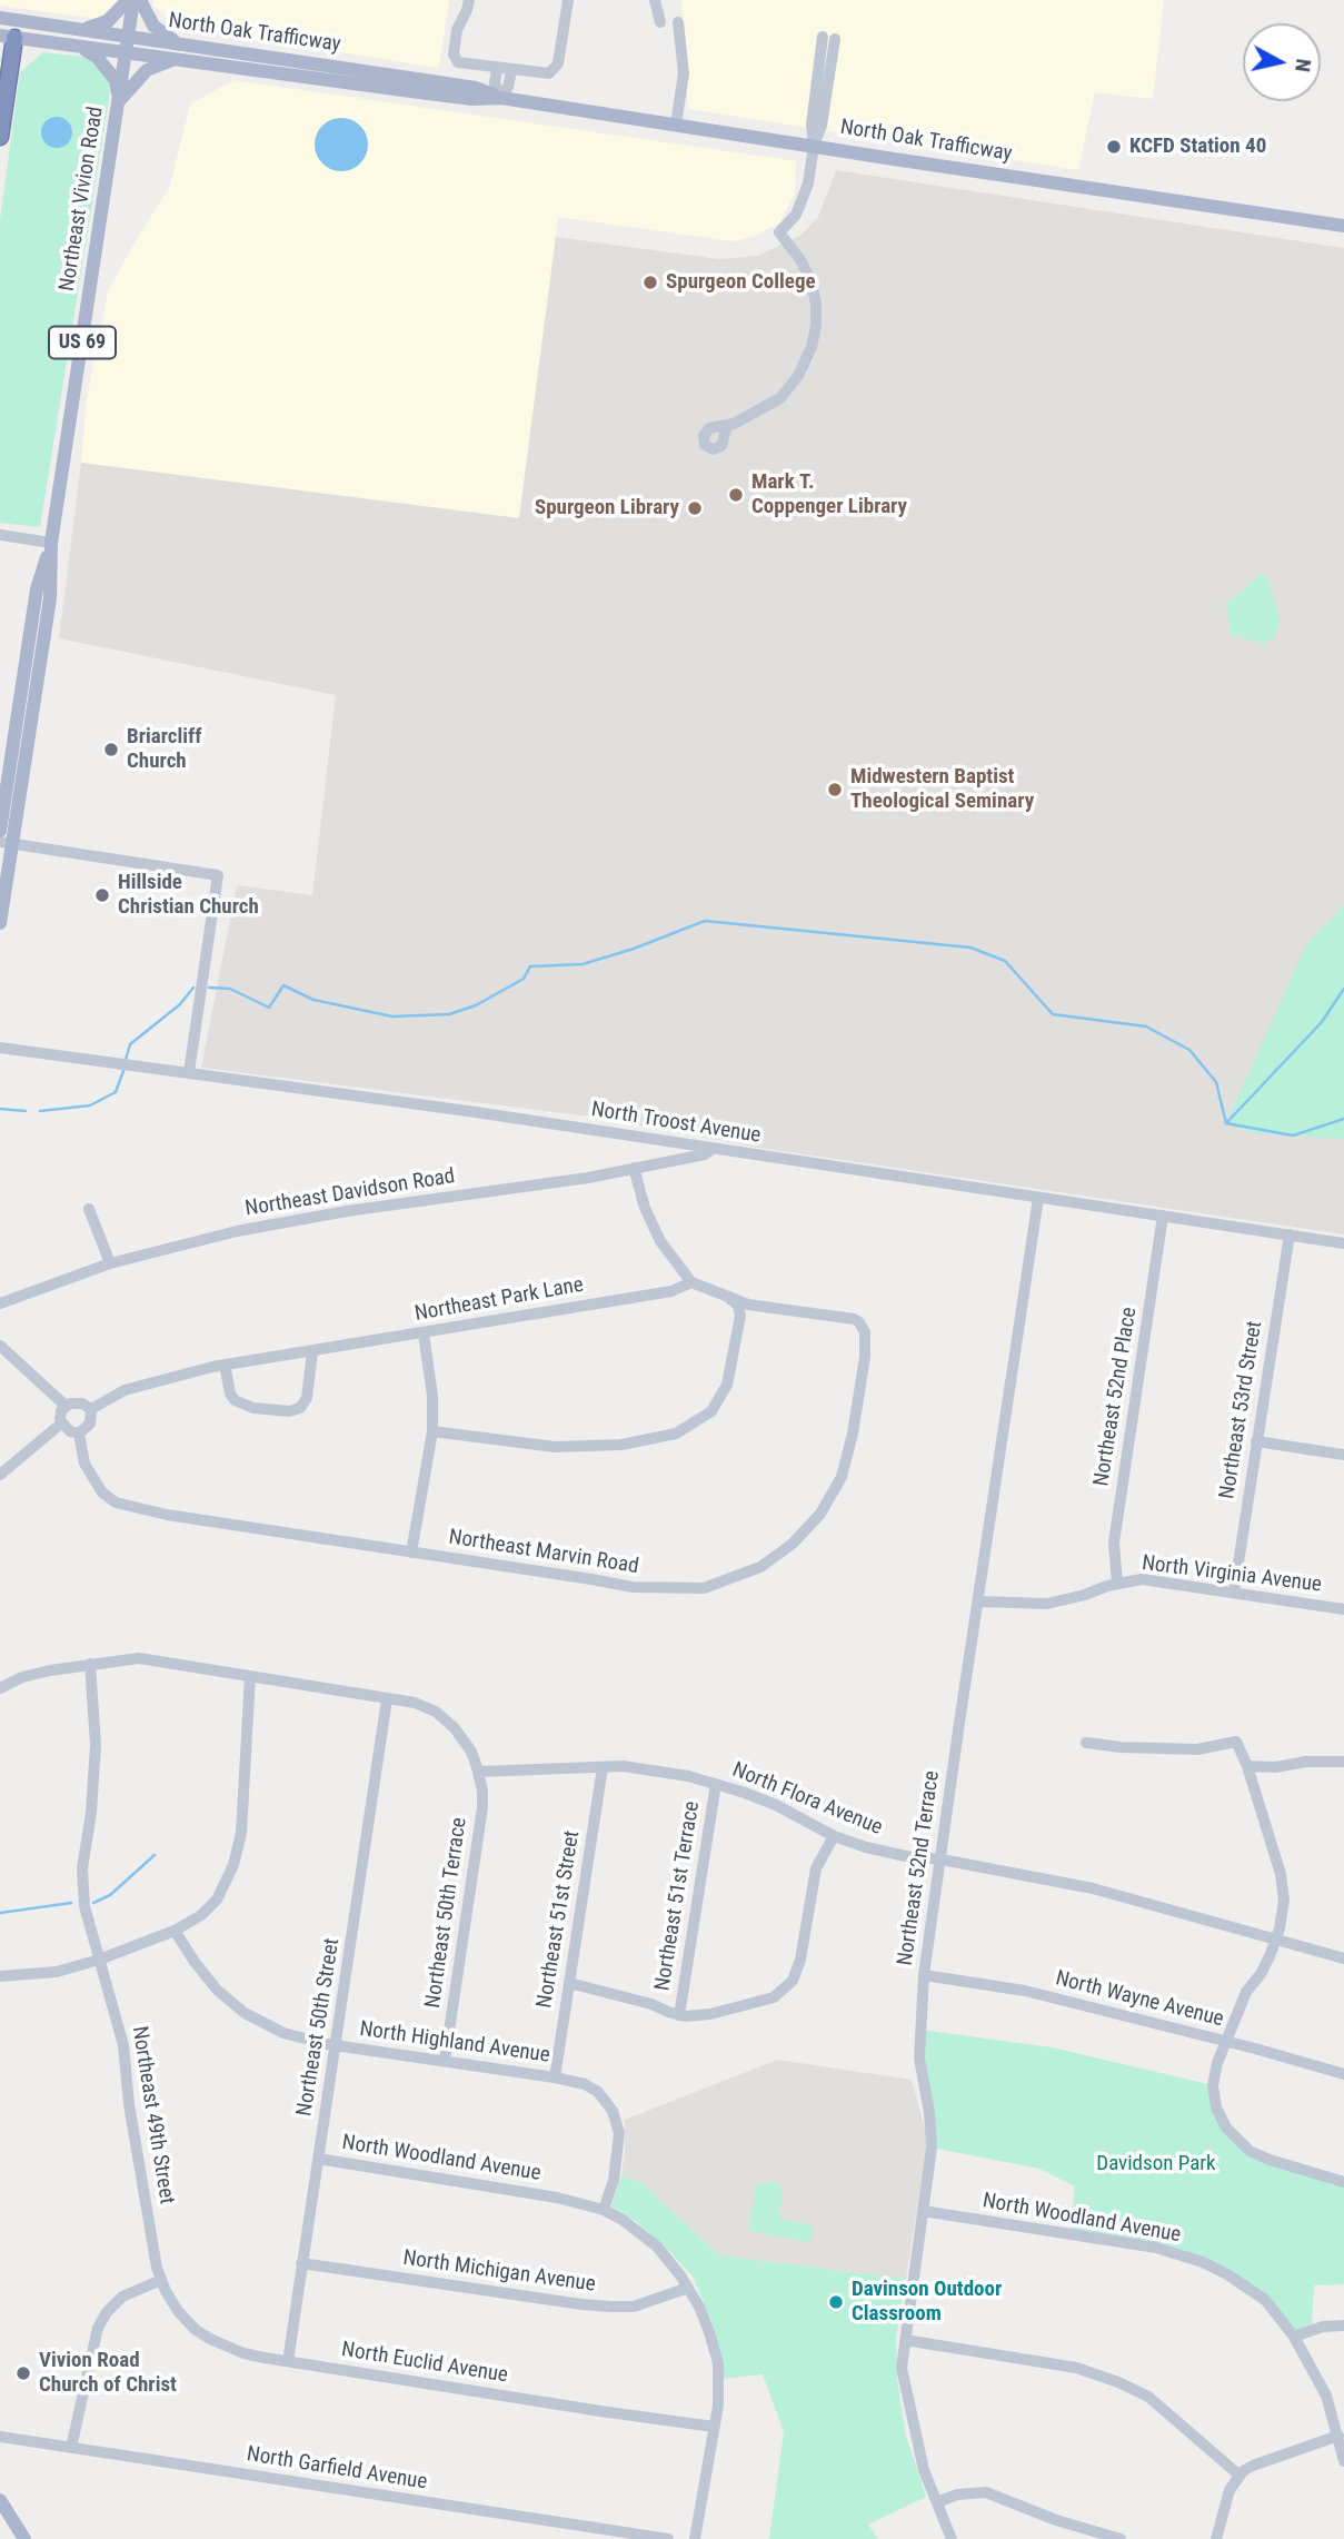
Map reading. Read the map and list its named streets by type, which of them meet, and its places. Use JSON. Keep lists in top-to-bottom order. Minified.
{"streets":{"main road":["North Oak Trafficway","Northeast Vivion Road","US 69"],"street":["North Troost Avenue","Northeast Davidson Road","Northeast Park Lane","Northeast 52nd Place","Northeast 53rd Street","Northeast Marvin Road","North Virginia Avenue","North Flora Avenue","Northeast 52nd Terrace","Northeast 51st Terrace","Northeast 50th Terrace","Northeast 51st Street","North Wayne Avenue","Northeast 50th Street","North Highland Avenue","Northeast 49th Street","North Woodland Avenue","North Michigan Avenue","North Euclid Avenue","North Garfield Avenue"]},"crossings":[["North Oak Trafficway","Northeast Vivion Road"],["North Troost Avenue","Northeast Davidson Road"],["North Troost Avenue","Northeast 52nd Place"],["North Troost Avenue","Northeast 53rd Street"],["North Troost Avenue","Northeast 52nd Terrace"],["Northeast Park Lane","Northeast Marvin Road"],["Northeast 52nd Place","North Virginia Avenue"],["Northeast 53rd Street","North Virginia Avenue"],["North Virginia Avenue","Northeast 52nd Terrace"],["North Flora Avenue","Northeast 52nd Terrace"],["North Flora Avenue","Northeast 51st Terrace"],["North Flora Avenue","Northeast 50th Terrace"],["North Flora Avenue","Northeast 51st Street"],["Northeast 52nd Terrace","North Wayne Avenue"],["Northeast 52nd Terrace","North Woodland Avenue"],["Northeast 50th Terrace","North Highland Avenue"],["Northeast 51st Street","North Highland Avenue"],["Northeast 50th Street","North Highland Avenue"],["Northeast 50th Street","North Woodland Avenue"],["Northeast 50th Street","North Michigan Avenue"],["Northeast 50th Street","North Euclid Avenue"],["North Highland Avenue","North Woodland Avenue"],["Northeast 49th Street","North Euclid Avenue"]],"parks":["Davidson Park"],"places":["KCFD Station 40","Spurgeon College","Mark T. Coppenger Library","Spurgeon Library","Briarcliff Church","Midwestern Baptist Theological Seminary","Hillside Christian Church","Davinson Outdoor Classroom","Vivion Road Church of Christ"],"north":"right"}
